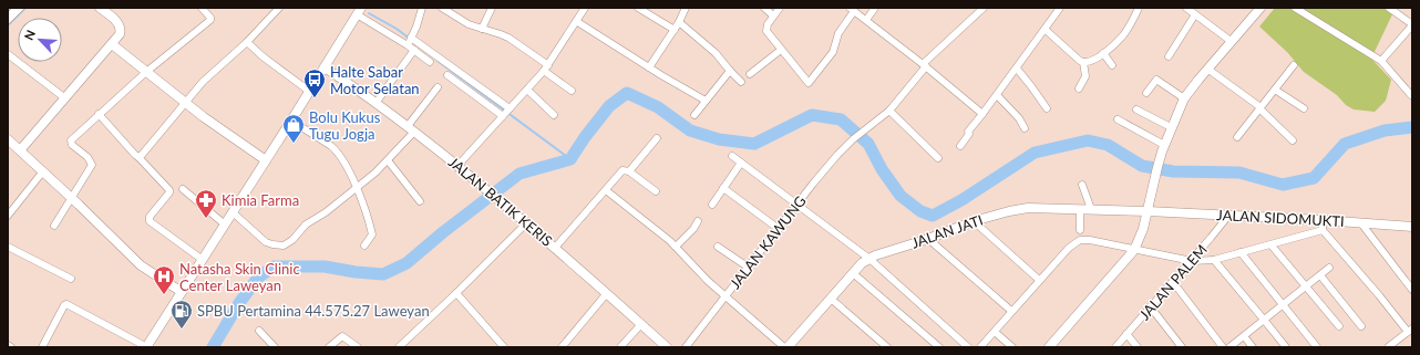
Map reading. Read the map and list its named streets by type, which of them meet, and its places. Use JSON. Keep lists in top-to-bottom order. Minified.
{"streets":{"street":["JALAN BATIK KERIS","JALAN SIDOMUKTI","JALAN JATI","JALAN KAWUNG","JALAN PALEM"]},"crossings":[["JALAN SIDOMUKTI","JALAN JATI"],["JALAN SIDOMUKTI","JALAN PALEM"]],"places":{"bus stop":["Halte Sabar Motor Selatan"],"shop":["Bolu Kukus Tugu Jogja"],"pharmacy":["Kimia Farma"],"hospital":["Natasha Skin Clinic Center Laweyan"],"fuel station":["SPBU Pertamina 44.575.27 Laweyan"]},"north":"top left"}
